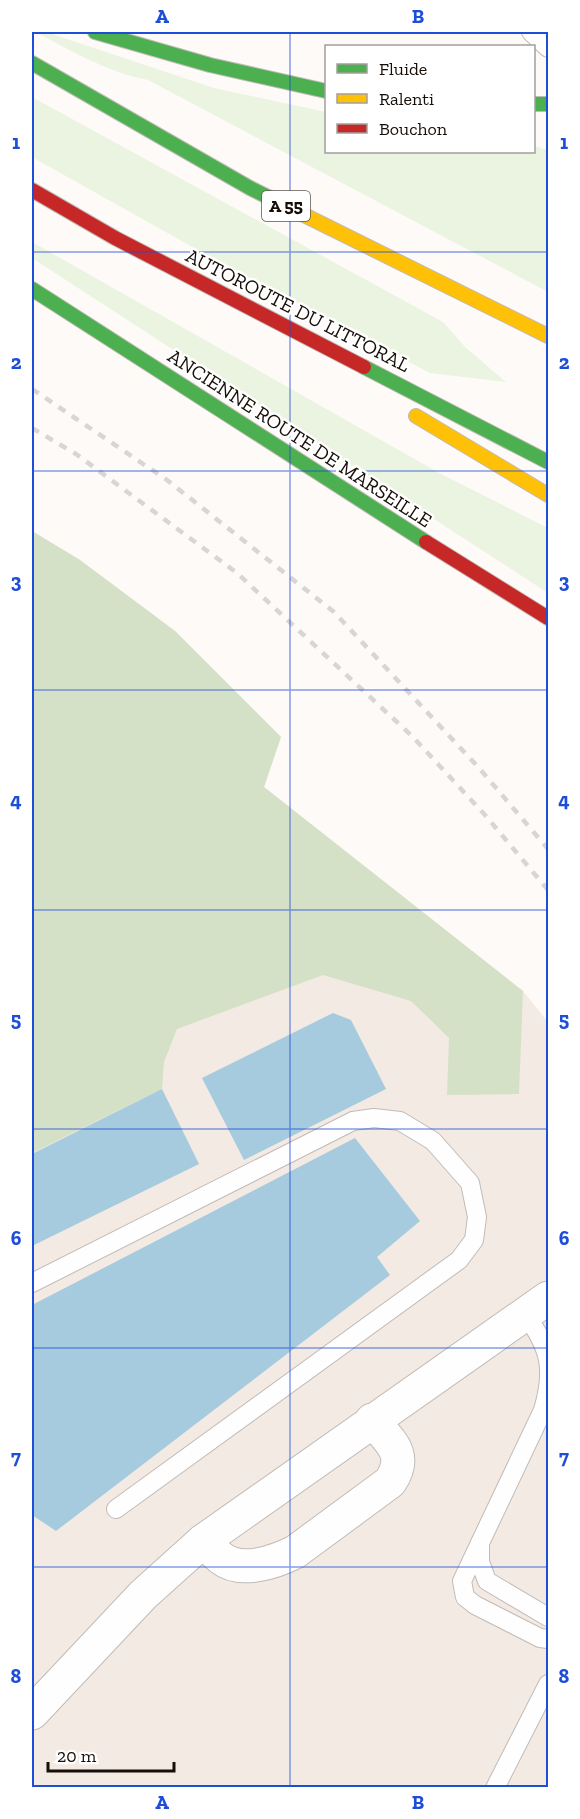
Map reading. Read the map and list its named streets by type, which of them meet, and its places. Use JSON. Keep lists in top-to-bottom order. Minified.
{"streets":{"main road":["A 55","AUTOROUTE DU LITTORAL","ANCIENNE ROUTE DE MARSEILLE"]},"legend":["Fluide","Ralenti","Bouchon"],"scale_bar":"20 m","grid":{"columns":["A","B"],"rows":["1","2","3","4","5","6","7","8"]}}
